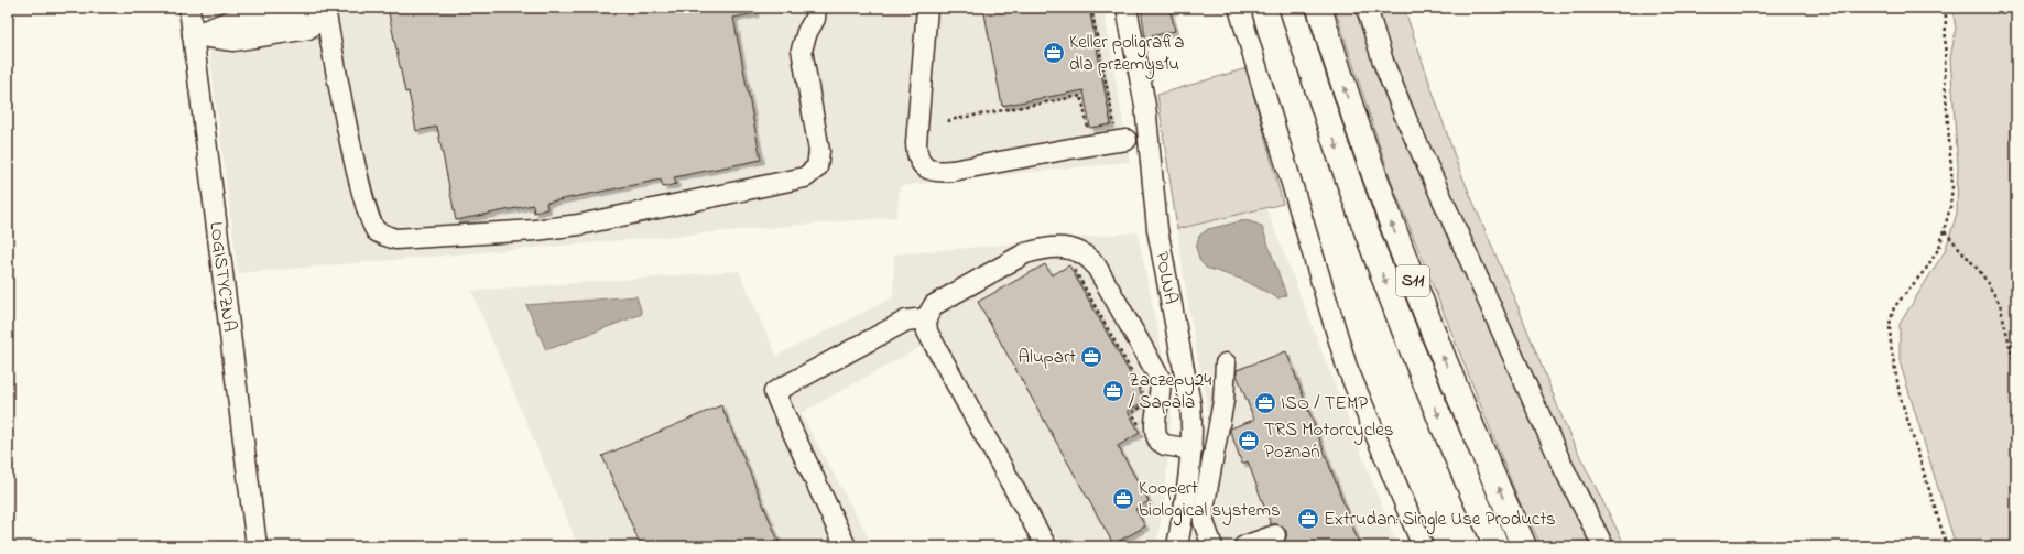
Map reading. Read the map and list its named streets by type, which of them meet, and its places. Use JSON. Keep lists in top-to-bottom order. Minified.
{"streets":{"highway":["S11"],"street":["LOGISTYCZNA","POLNA"]},"places":{"office":["Keller poligrafia dla przemysłu","Alupart","Zaczepy24 / Sapala","ISO / TEMP","TRS Motorcycles Poznań","Koopert biological systems","Extrudan: Single Use Products"]}}
